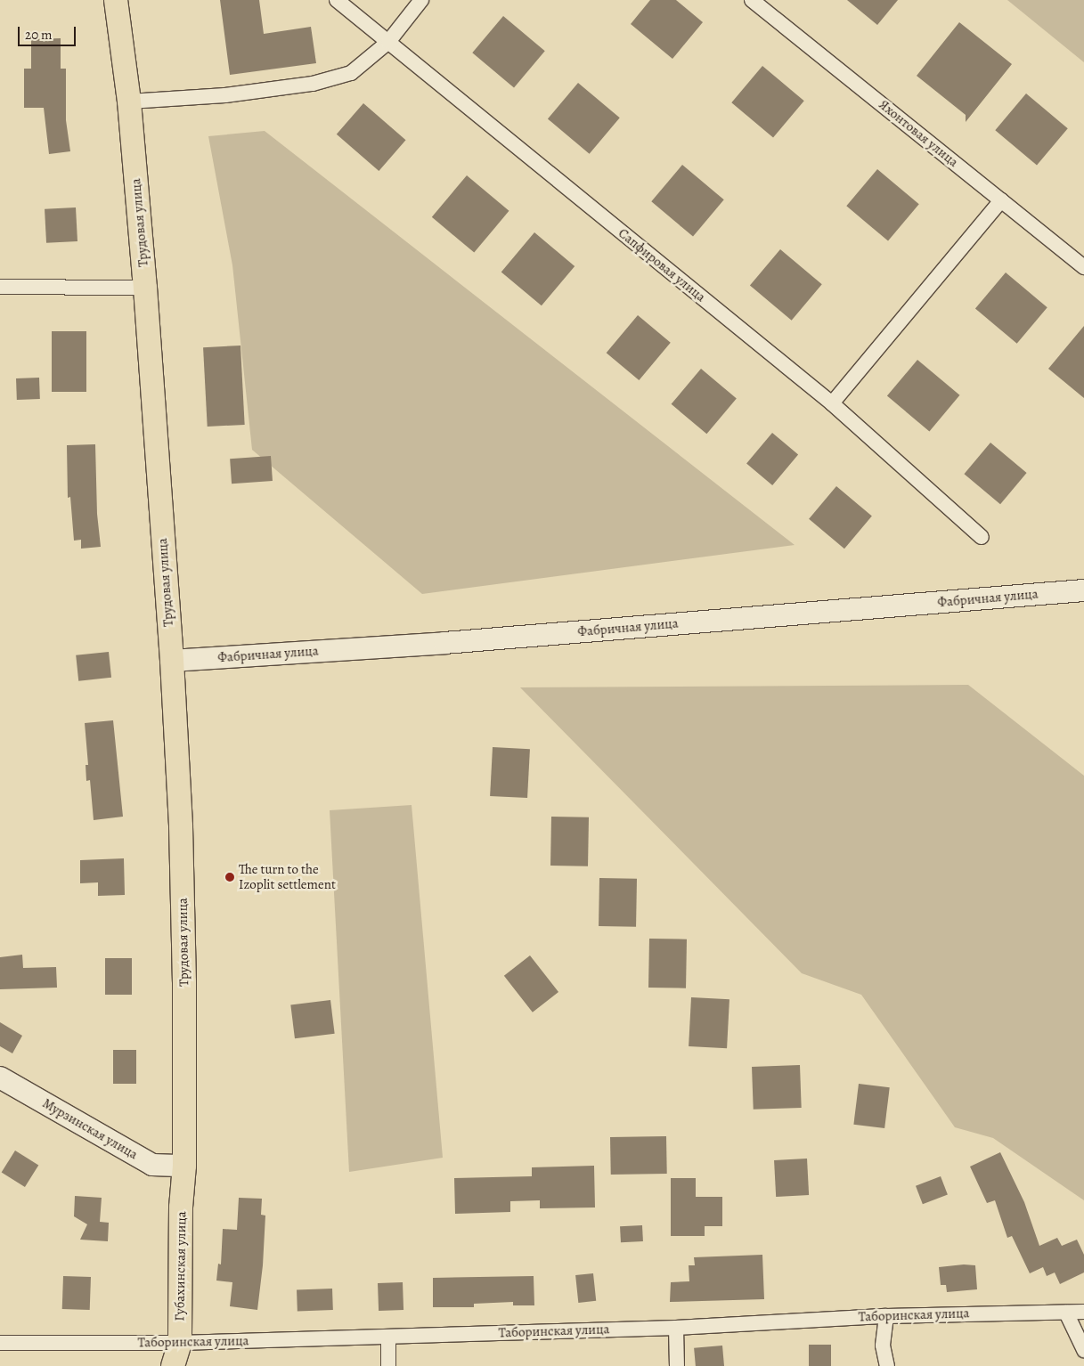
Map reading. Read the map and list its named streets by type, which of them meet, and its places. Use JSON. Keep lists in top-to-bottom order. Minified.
{"streets":{"main road":["Трудовая улица","Губахинская улица"],"street":["Яхонтовая улица","Сапфировая улица","Фабричная улица","Мурзинская улица","Таборинская улица"]},"crossings":[["Трудовая улица","Фабричная улица"],["Трудовая улица","Мурзинская улица"],["Трудовая улица","Губахинская улица"],["Мурзинская улица","Губахинская улица"],["Губахинская улица","Таборинская улица"]],"places":["The turn to the Izoplit settlement"],"scale_bar":"20 m"}
